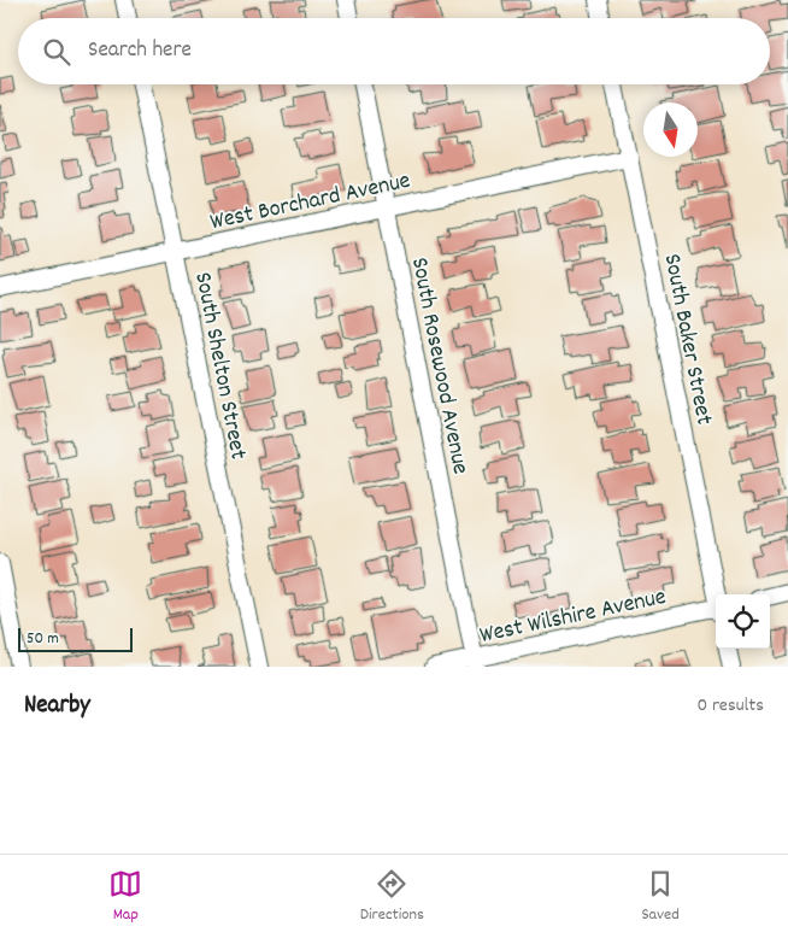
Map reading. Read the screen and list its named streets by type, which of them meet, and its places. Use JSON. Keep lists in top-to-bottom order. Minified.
{"streets":{"street":["West Borchard Avenue","South Baker Street","South Shelton Street","South Rosewood Avenue","West Wilshire Avenue"]},"crossings":[["West Borchard Avenue","South Baker Street"],["West Borchard Avenue","South Shelton Street"],["West Borchard Avenue","South Rosewood Avenue"],["South Rosewood Avenue","West Wilshire Avenue"]],"scale_bar":"50 m","north":"bottom","page":{"search":"Search here","scale":"50 m","heading":["Nearby","0 results"],"nav":["Map","Directions","Saved"]}}
